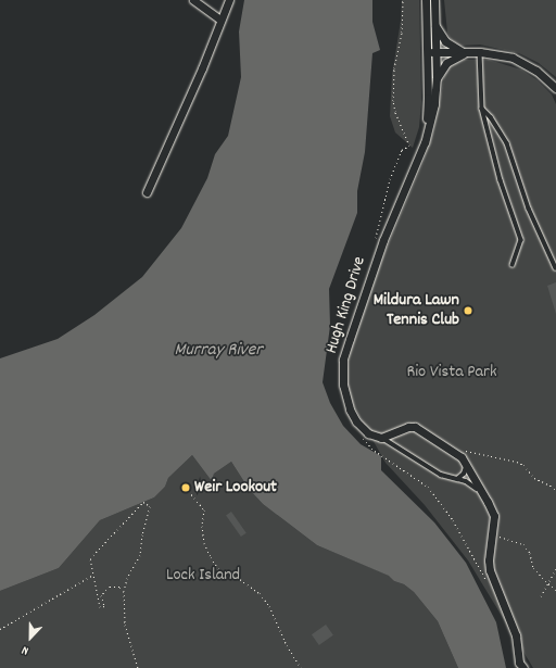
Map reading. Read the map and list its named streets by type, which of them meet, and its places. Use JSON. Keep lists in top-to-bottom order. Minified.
{"streets":{"street":["Hugh King Drive"]},"water":["Murray River"],"parks":["Rio Vista Park","Lock Island"],"places":["Mildura Lawn Tennis Club","Weir Lookout"],"north":"bottom"}
